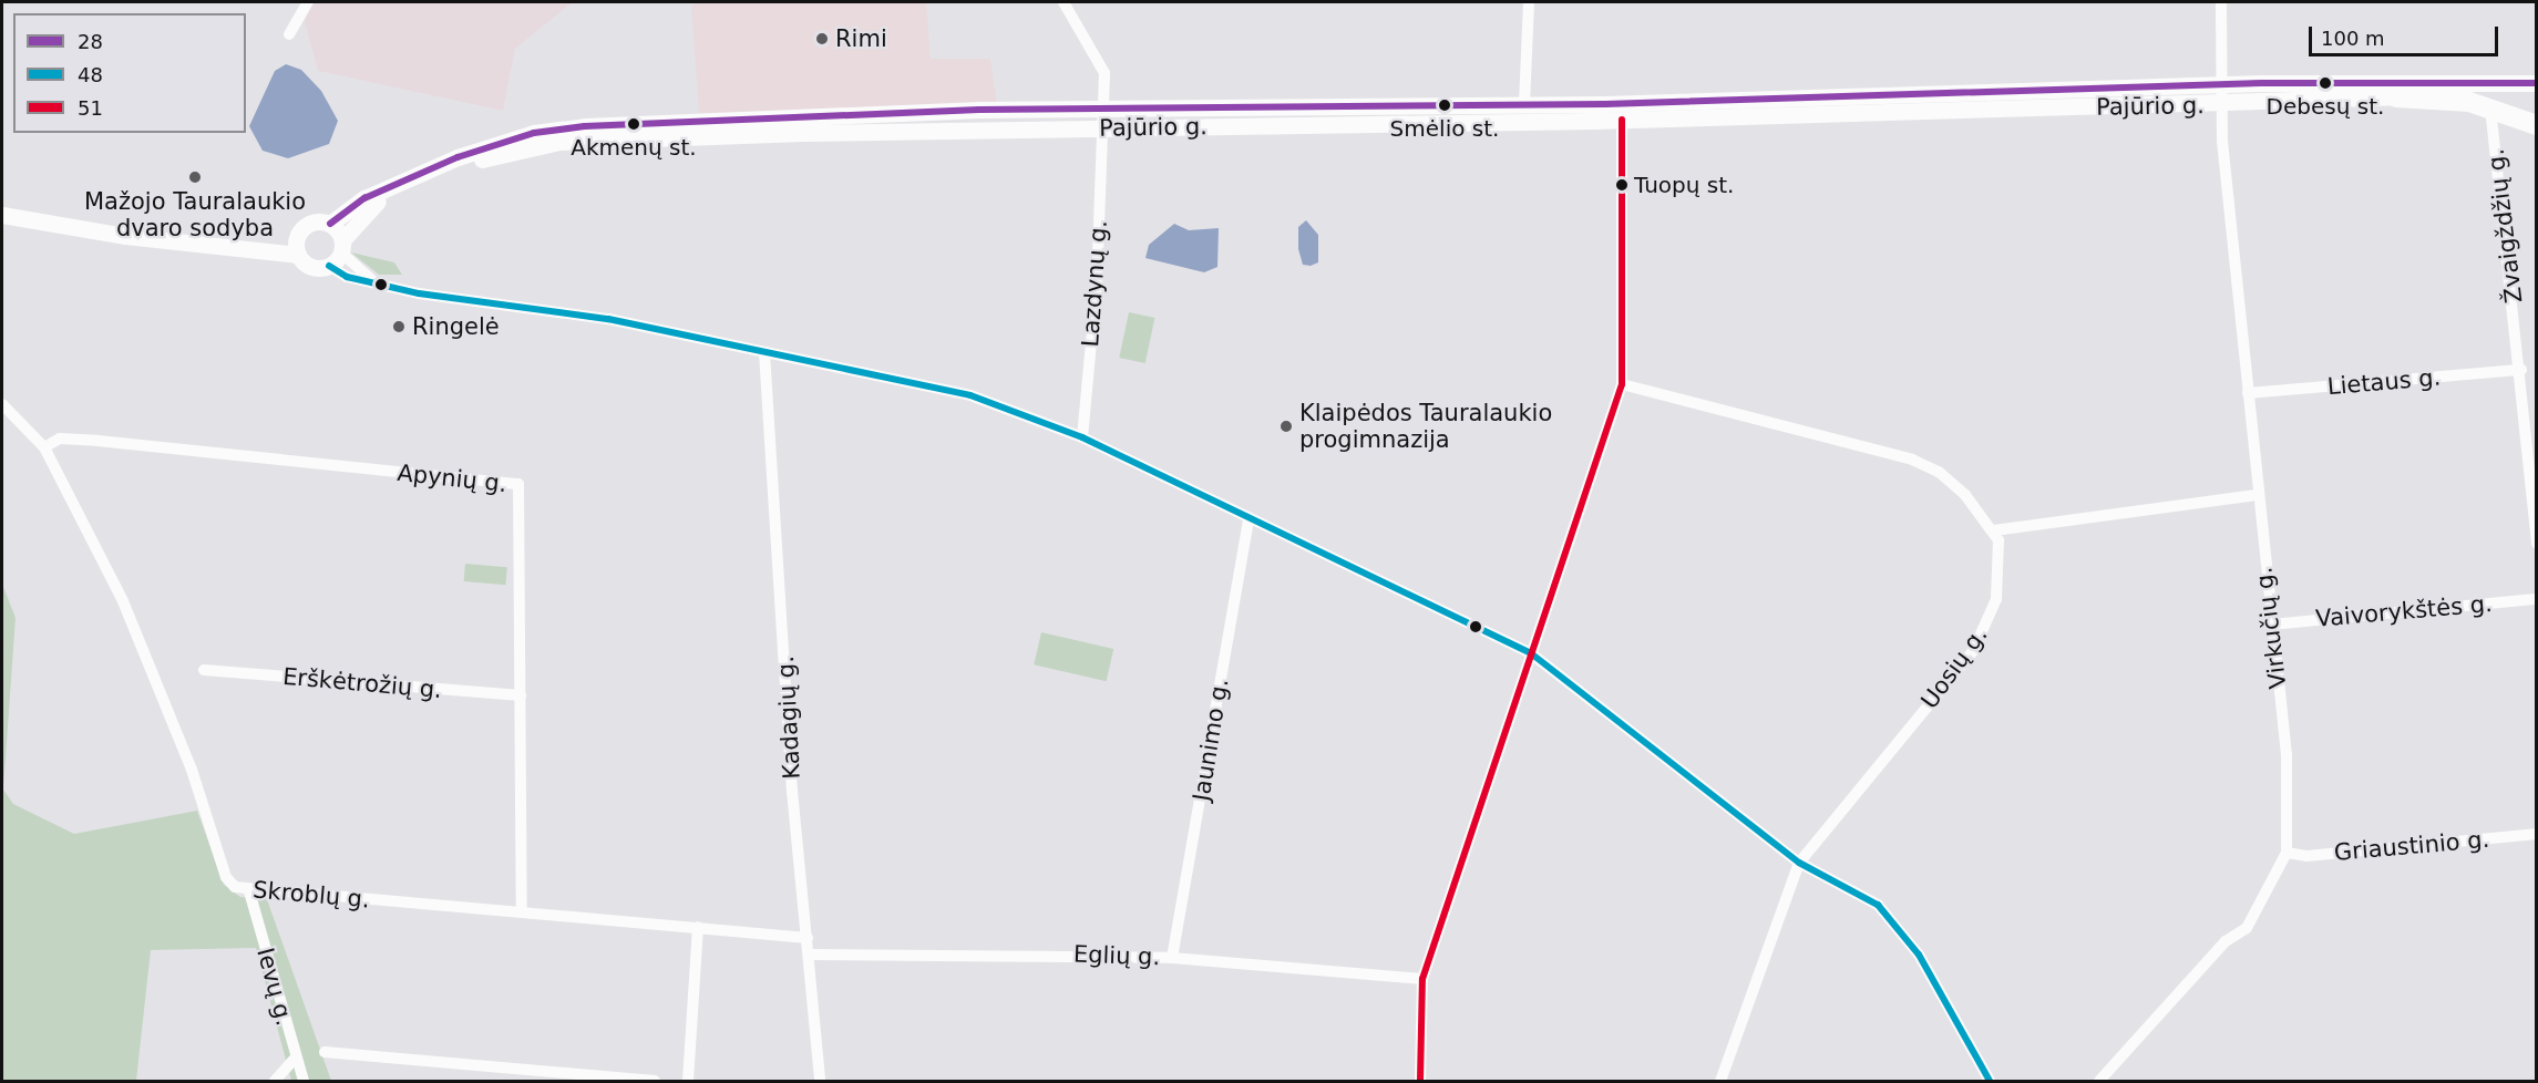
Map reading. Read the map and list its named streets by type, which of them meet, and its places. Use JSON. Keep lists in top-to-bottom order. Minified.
{"streets":{"main road":["Pajūrio g."],"street":["Žvaigždžių g.","Lazdynų g.","Lietaus g.","Apynių g.","Vaivorykštės g.","Virkučių g.","Uosių g.","Erškėtrožių g.","Kadagių g.","Jaunimo g.","Griaustinio g.","Skroblų g.","Eglių g.","Ievų g."]},"crossings":[["Pajūrio g.","Lazdynų g."],["Pajūrio g.","Virkučių g."],["Žvaigždžių g.","Lietaus g."],["Lietaus g.","Virkučių g."],["Apynių g.","Erškėtrožių g."],["Apynių g.","Skroblų g."],["Vaivorykštės g.","Virkučių g."],["Virkučių g.","Griaustinio g."],["Kadagių g.","Skroblų g."],["Kadagių g.","Eglių g."],["Jaunimo g.","Eglių g."],["Skroblų g.","Ievų g."]],"places":["Rimi","Debesų st.","Smėlio st.","Akmenų st.","Mažojo Tauralaukio dvaro sodyba","Tuopų st.","Ringelė","Klaipėdos Tauralaukio progimnazija"],"lines":["transit line 28","transit line 51","transit line 48"],"legend":["28","48","51"],"scale_bar":"100 m"}
